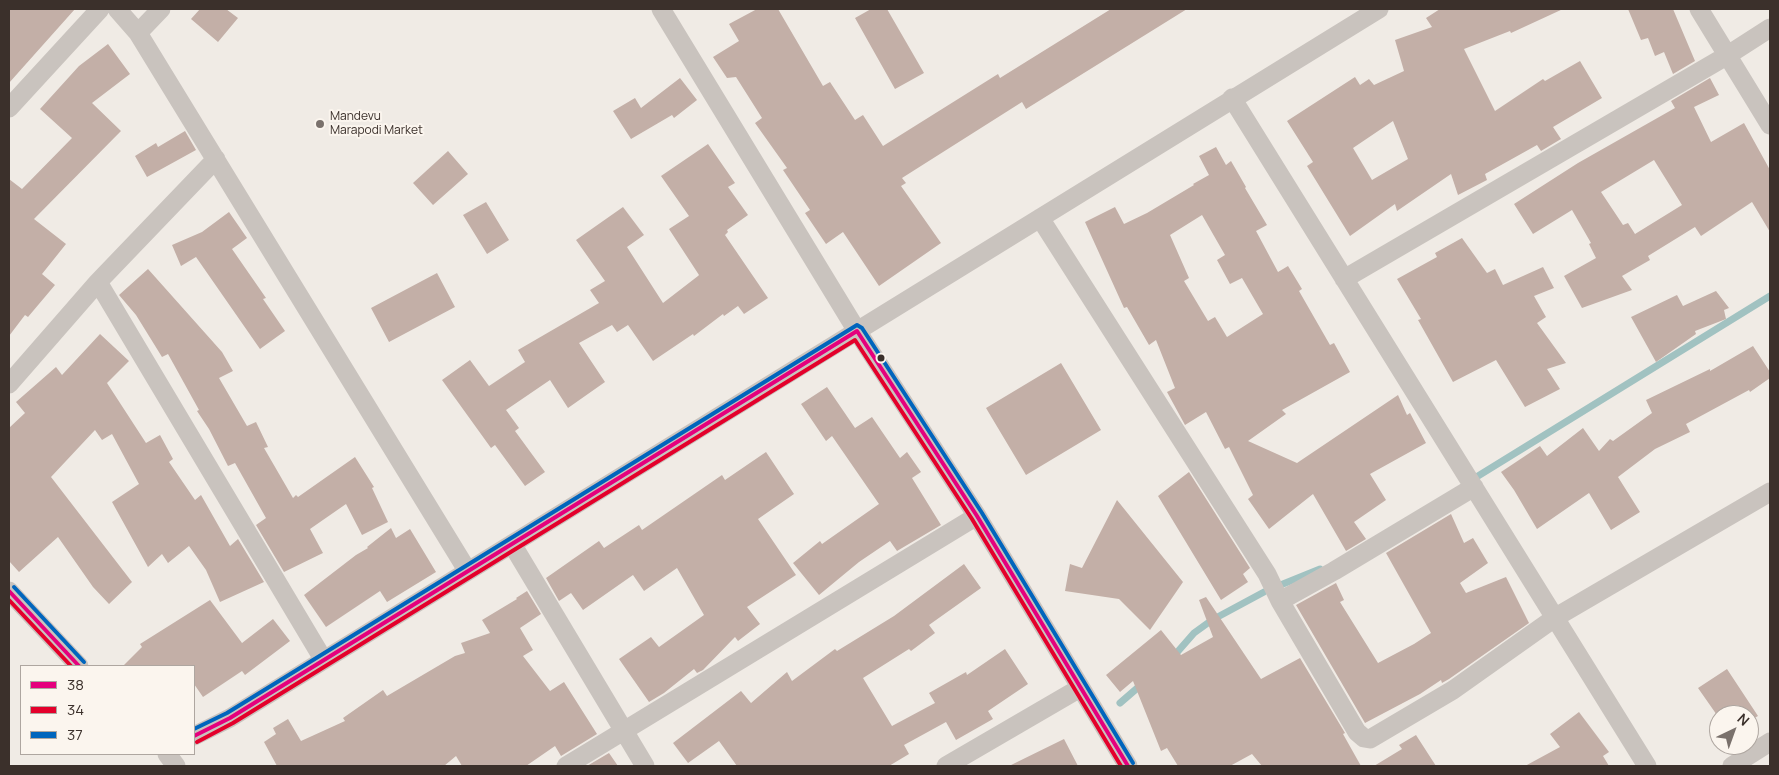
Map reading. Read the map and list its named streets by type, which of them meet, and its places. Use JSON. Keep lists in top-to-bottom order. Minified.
{"places":["Mandevu Marapodi Market"],"lines":["transit line 37","transit line 38","transit line 34"],"legend":["38","34","37"],"north":"top right"}
